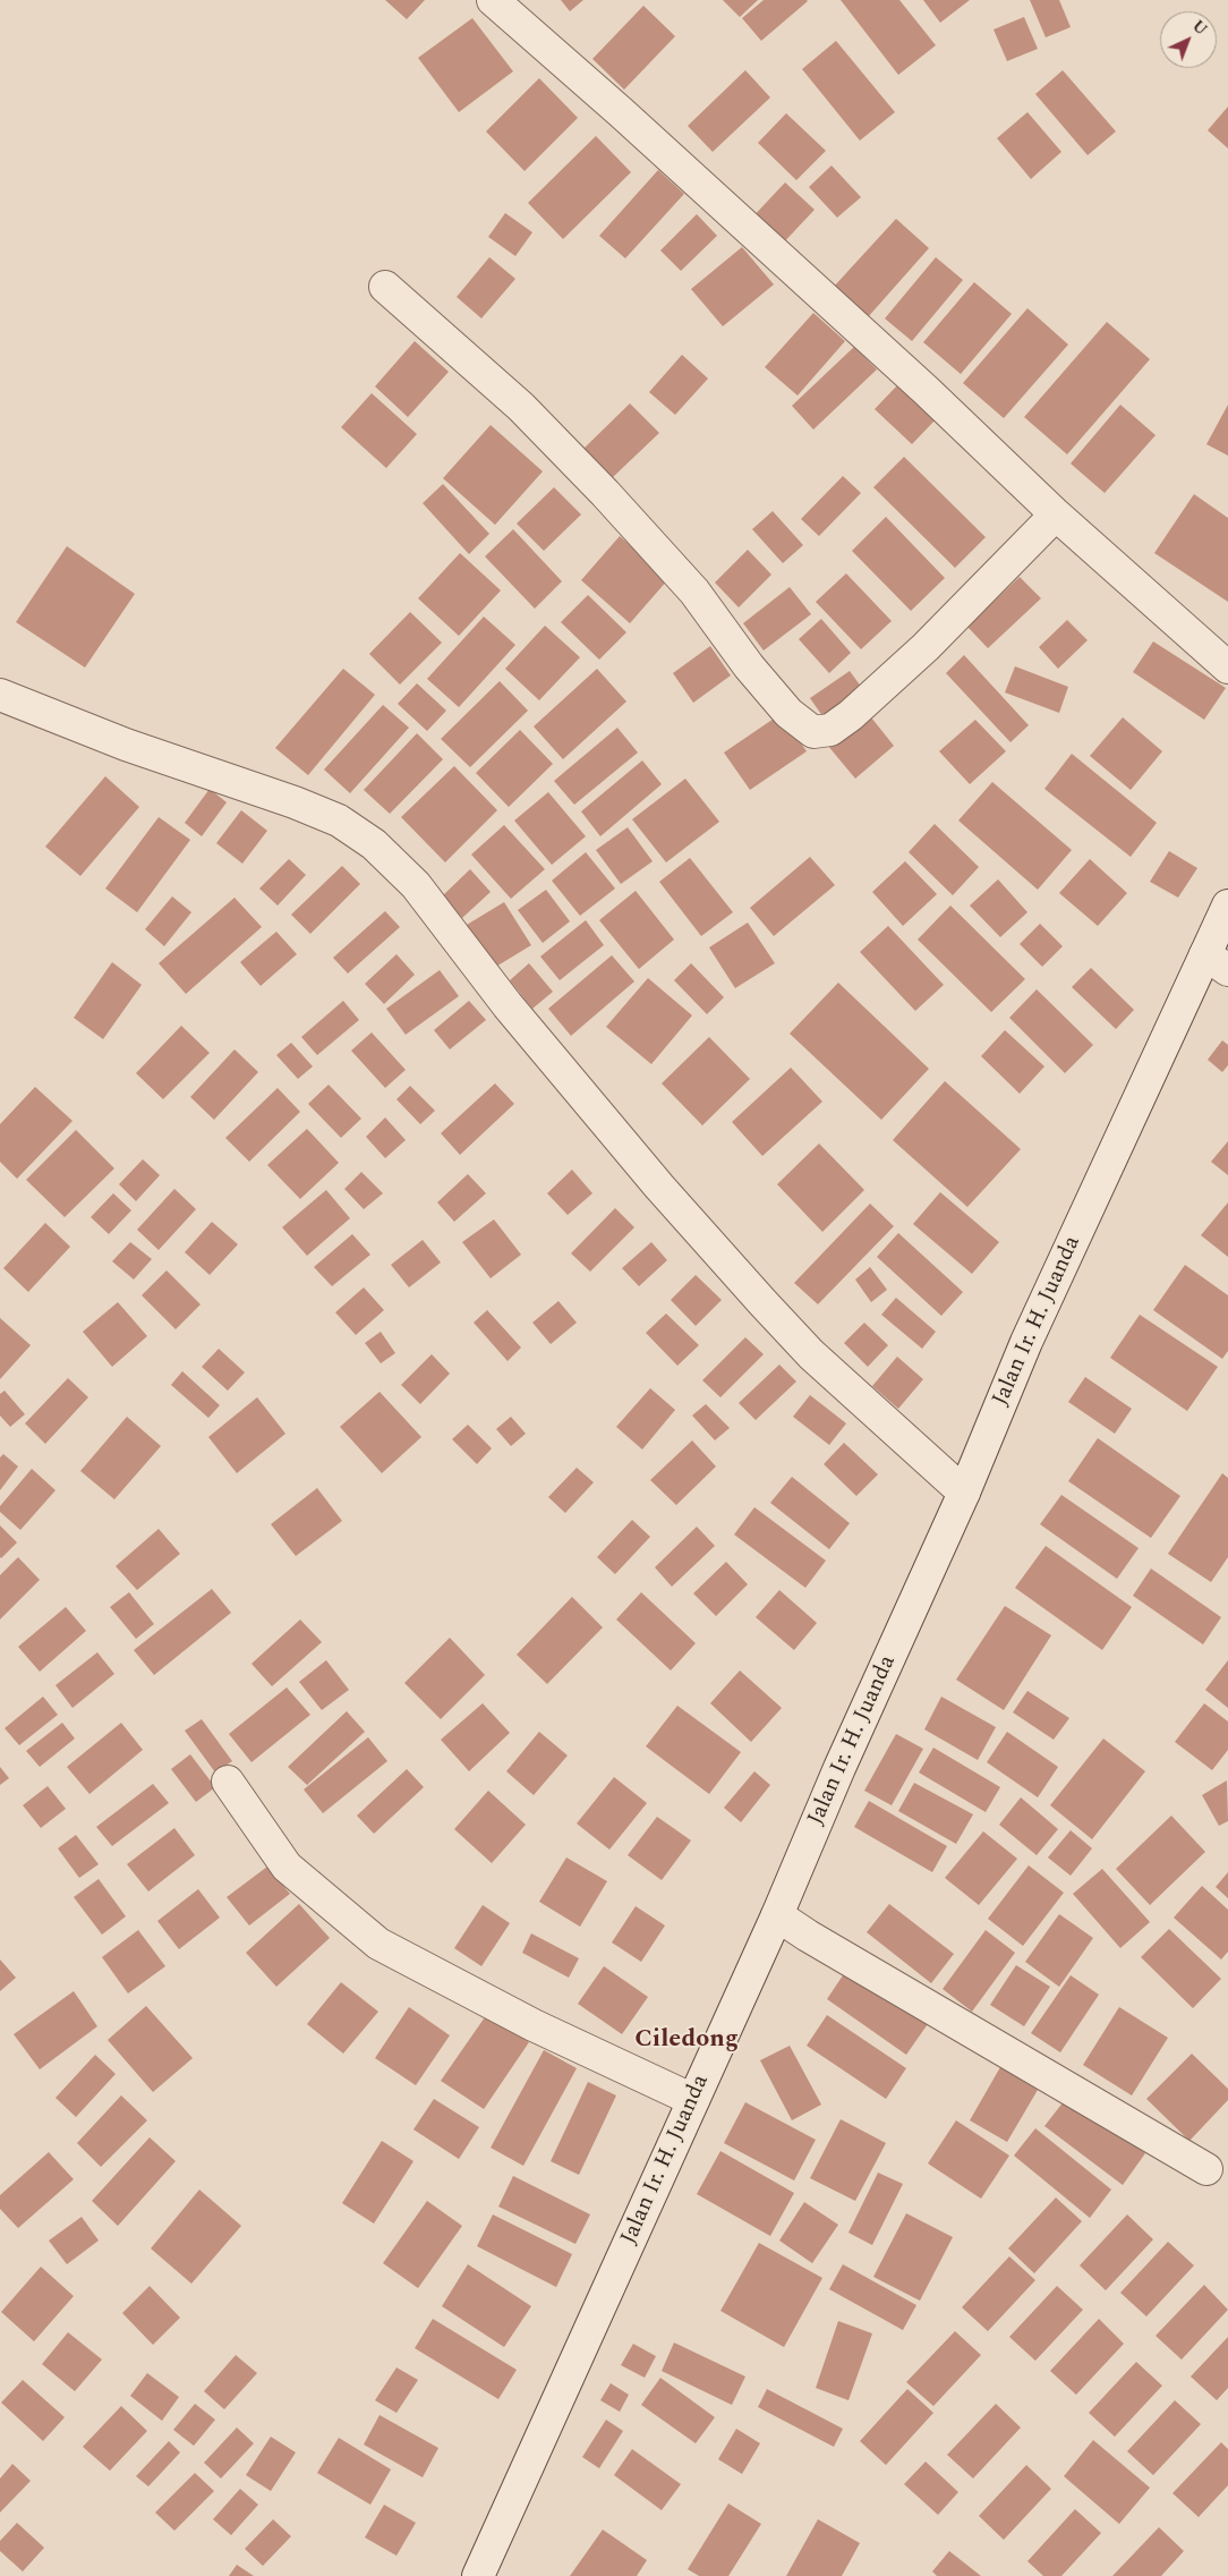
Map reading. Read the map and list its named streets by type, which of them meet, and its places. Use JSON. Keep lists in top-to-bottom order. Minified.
{"streets":{"street":["Jalan Ir. H. Juanda"]},"districts":["Ciledong"],"north":"top right"}
